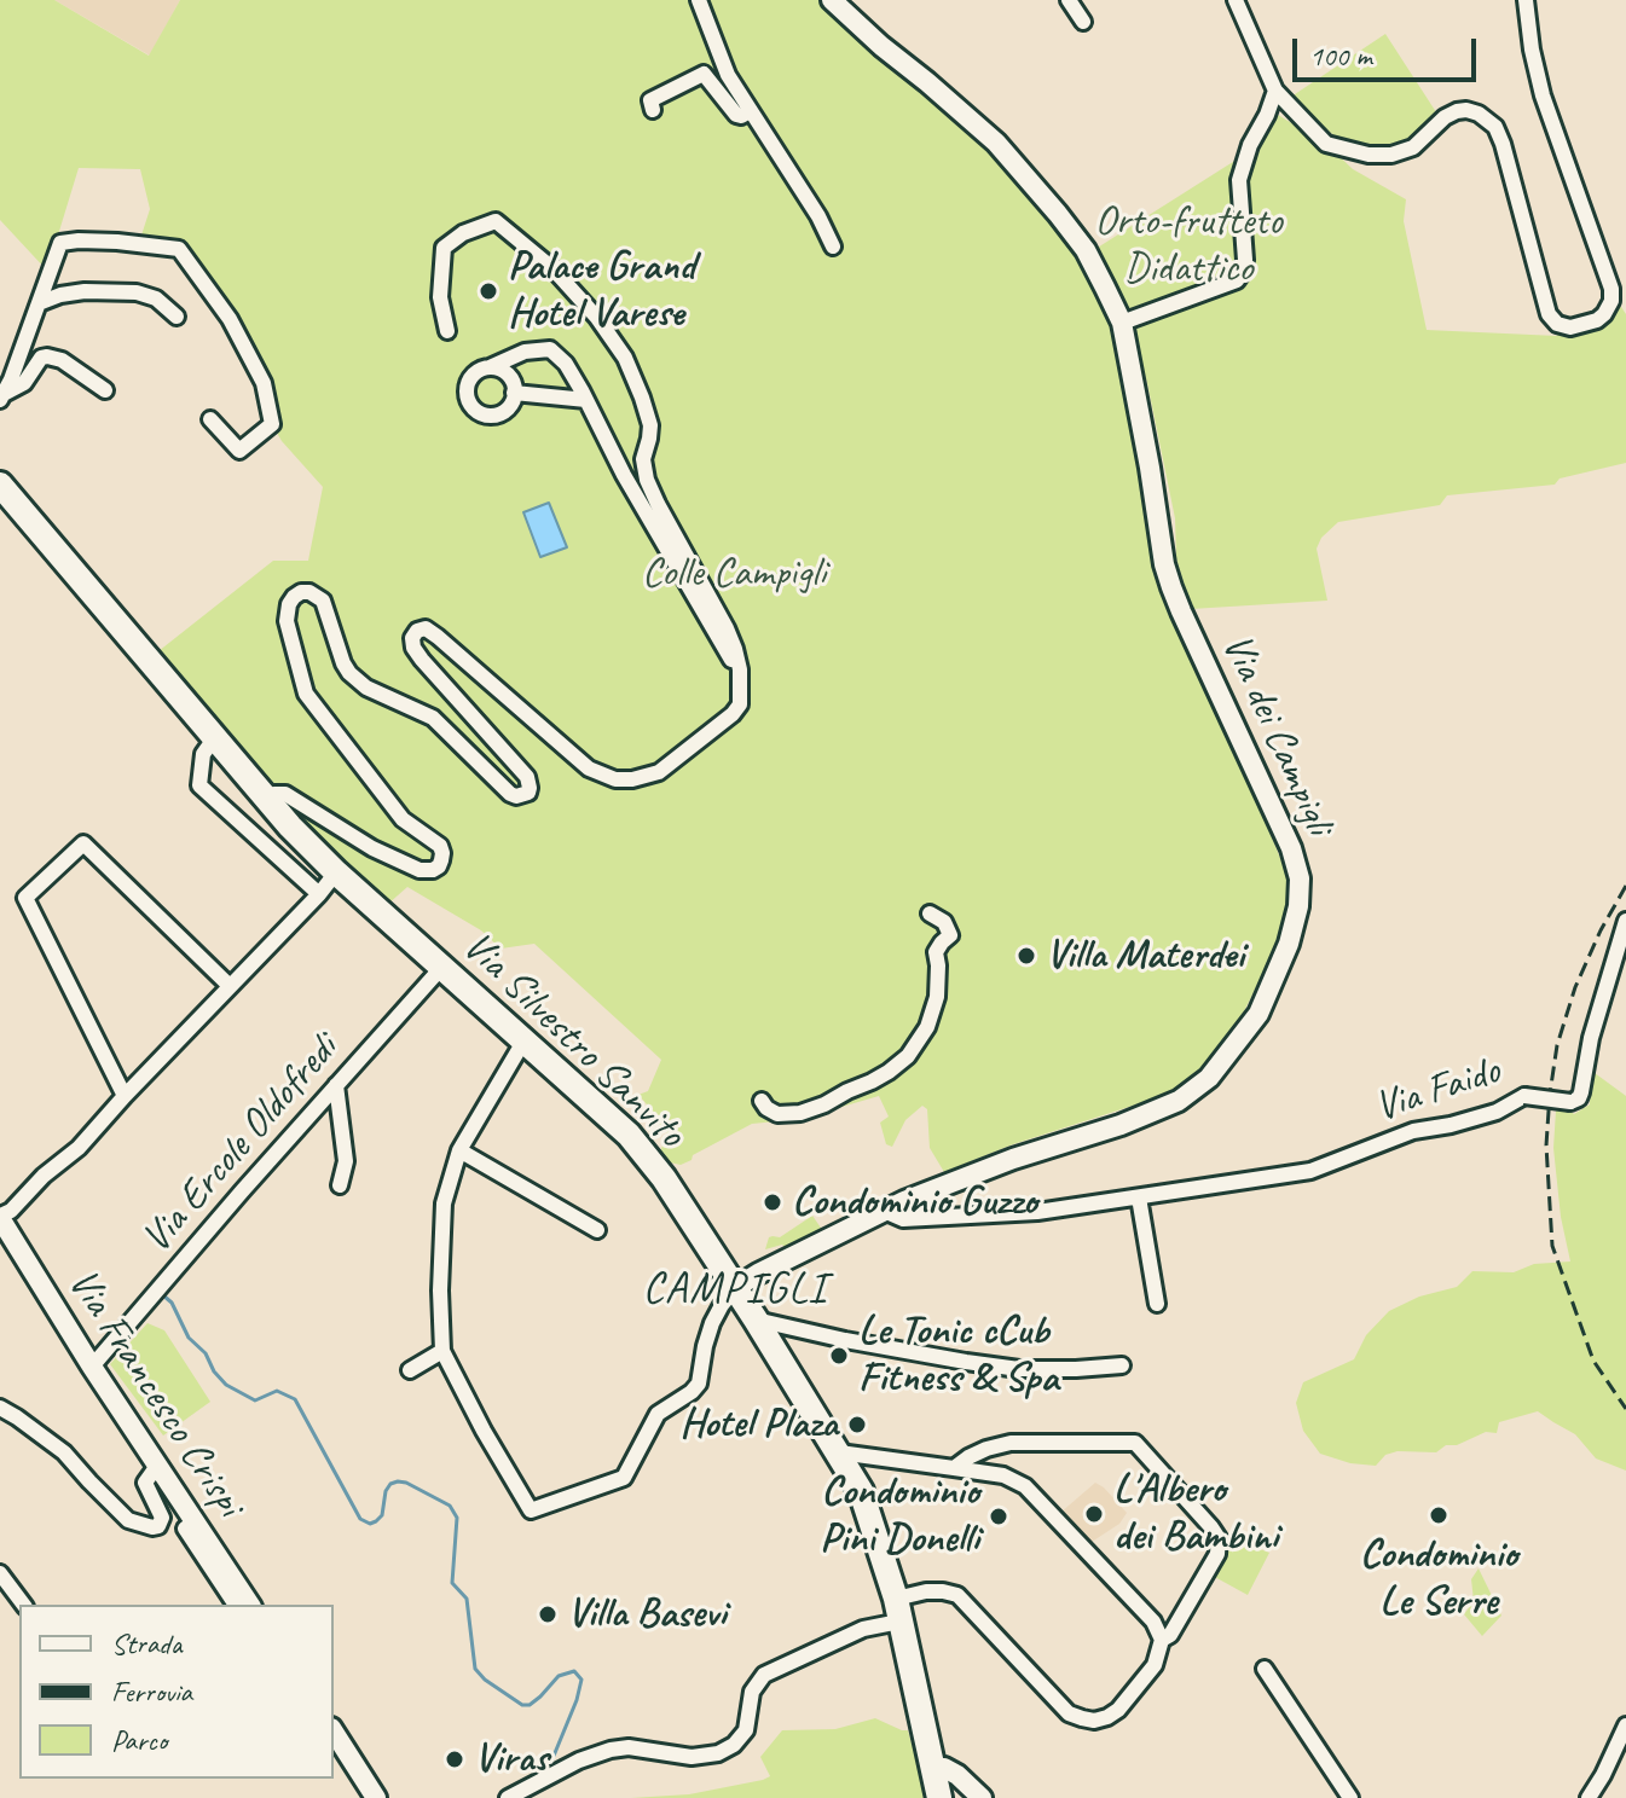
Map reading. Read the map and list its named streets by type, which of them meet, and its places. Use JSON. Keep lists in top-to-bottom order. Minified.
{"streets":{"main road":["Via Silvestro Sanvito"],"street":["Via dei Campigli","Via Faido","Via Ercole Oldofredi","Via Francesco Crispi"]},"crossings":[["Via dei Campigli","Via Silvestro Sanvito"],["Via dei Campigli","Via Faido"],["Via Silvestro Sanvito","Via Ercole Oldofredi"],["Via Ercole Oldofredi","Via Francesco Crispi"]],"districts":["CAMPIGLI"],"parks":["Orto-frutteto Didattico","Colle Campigli"],"places":["Palace Grand Hotel Varese","Villa Materdei","Condominio Guzzo","Le Tonic cCub Fitness & Spa","Hotel Plaza","L'Albero dei Bambini","Condominio Le Serre","Condominio Pini Donelli","Villa Basevi","Viras"],"legend":["Strada","Ferrovia","Parco"],"scale_bar":"100 m"}
